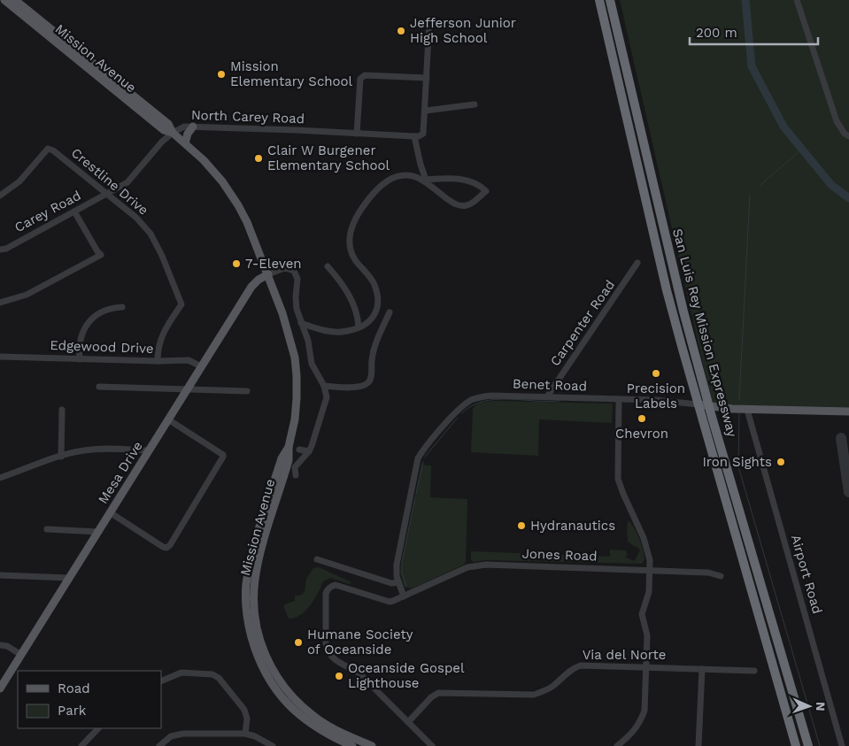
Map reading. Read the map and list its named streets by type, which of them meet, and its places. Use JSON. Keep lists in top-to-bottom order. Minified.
{"streets":{"highway":["San Luis Rey Mission Expressway"],"main road":["Mission Avenue","Benet Road","Mesa Drive"],"street":["North Carey Road","Crestline Drive","Carey Road","Carpenter Road","Edgewood Drive","Jones Road","Airport Road","Via del Norte"]},"crossings":[["Mission Avenue","North Carey Road"],["Mission Avenue","Mesa Drive"],["North Carey Road","Crestline Drive"],["North Carey Road","Carey Road"],["Crestline Drive","Carey Road"],["Crestline Drive","Edgewood Drive"],["Carpenter Road","Benet Road"],["San Luis Rey Mission Expressway","Benet Road"],["Edgewood Drive","Mesa Drive"],["Benet Road","Jones Road"],["Benet Road","Airport Road"],["Jones Road","Via del Norte"]],"places":["Jefferson Junior High School","Mission Elementary School","Clair W Burgener Elementary School","7-Eleven","Precision Labels","Chevron","Iron Sights","Hydranautics","Humane Society of Oceanside","Oceanside Gospel Lighthouse"],"legend":["Road","Park"],"scale_bar":"200 m","north":"right"}
